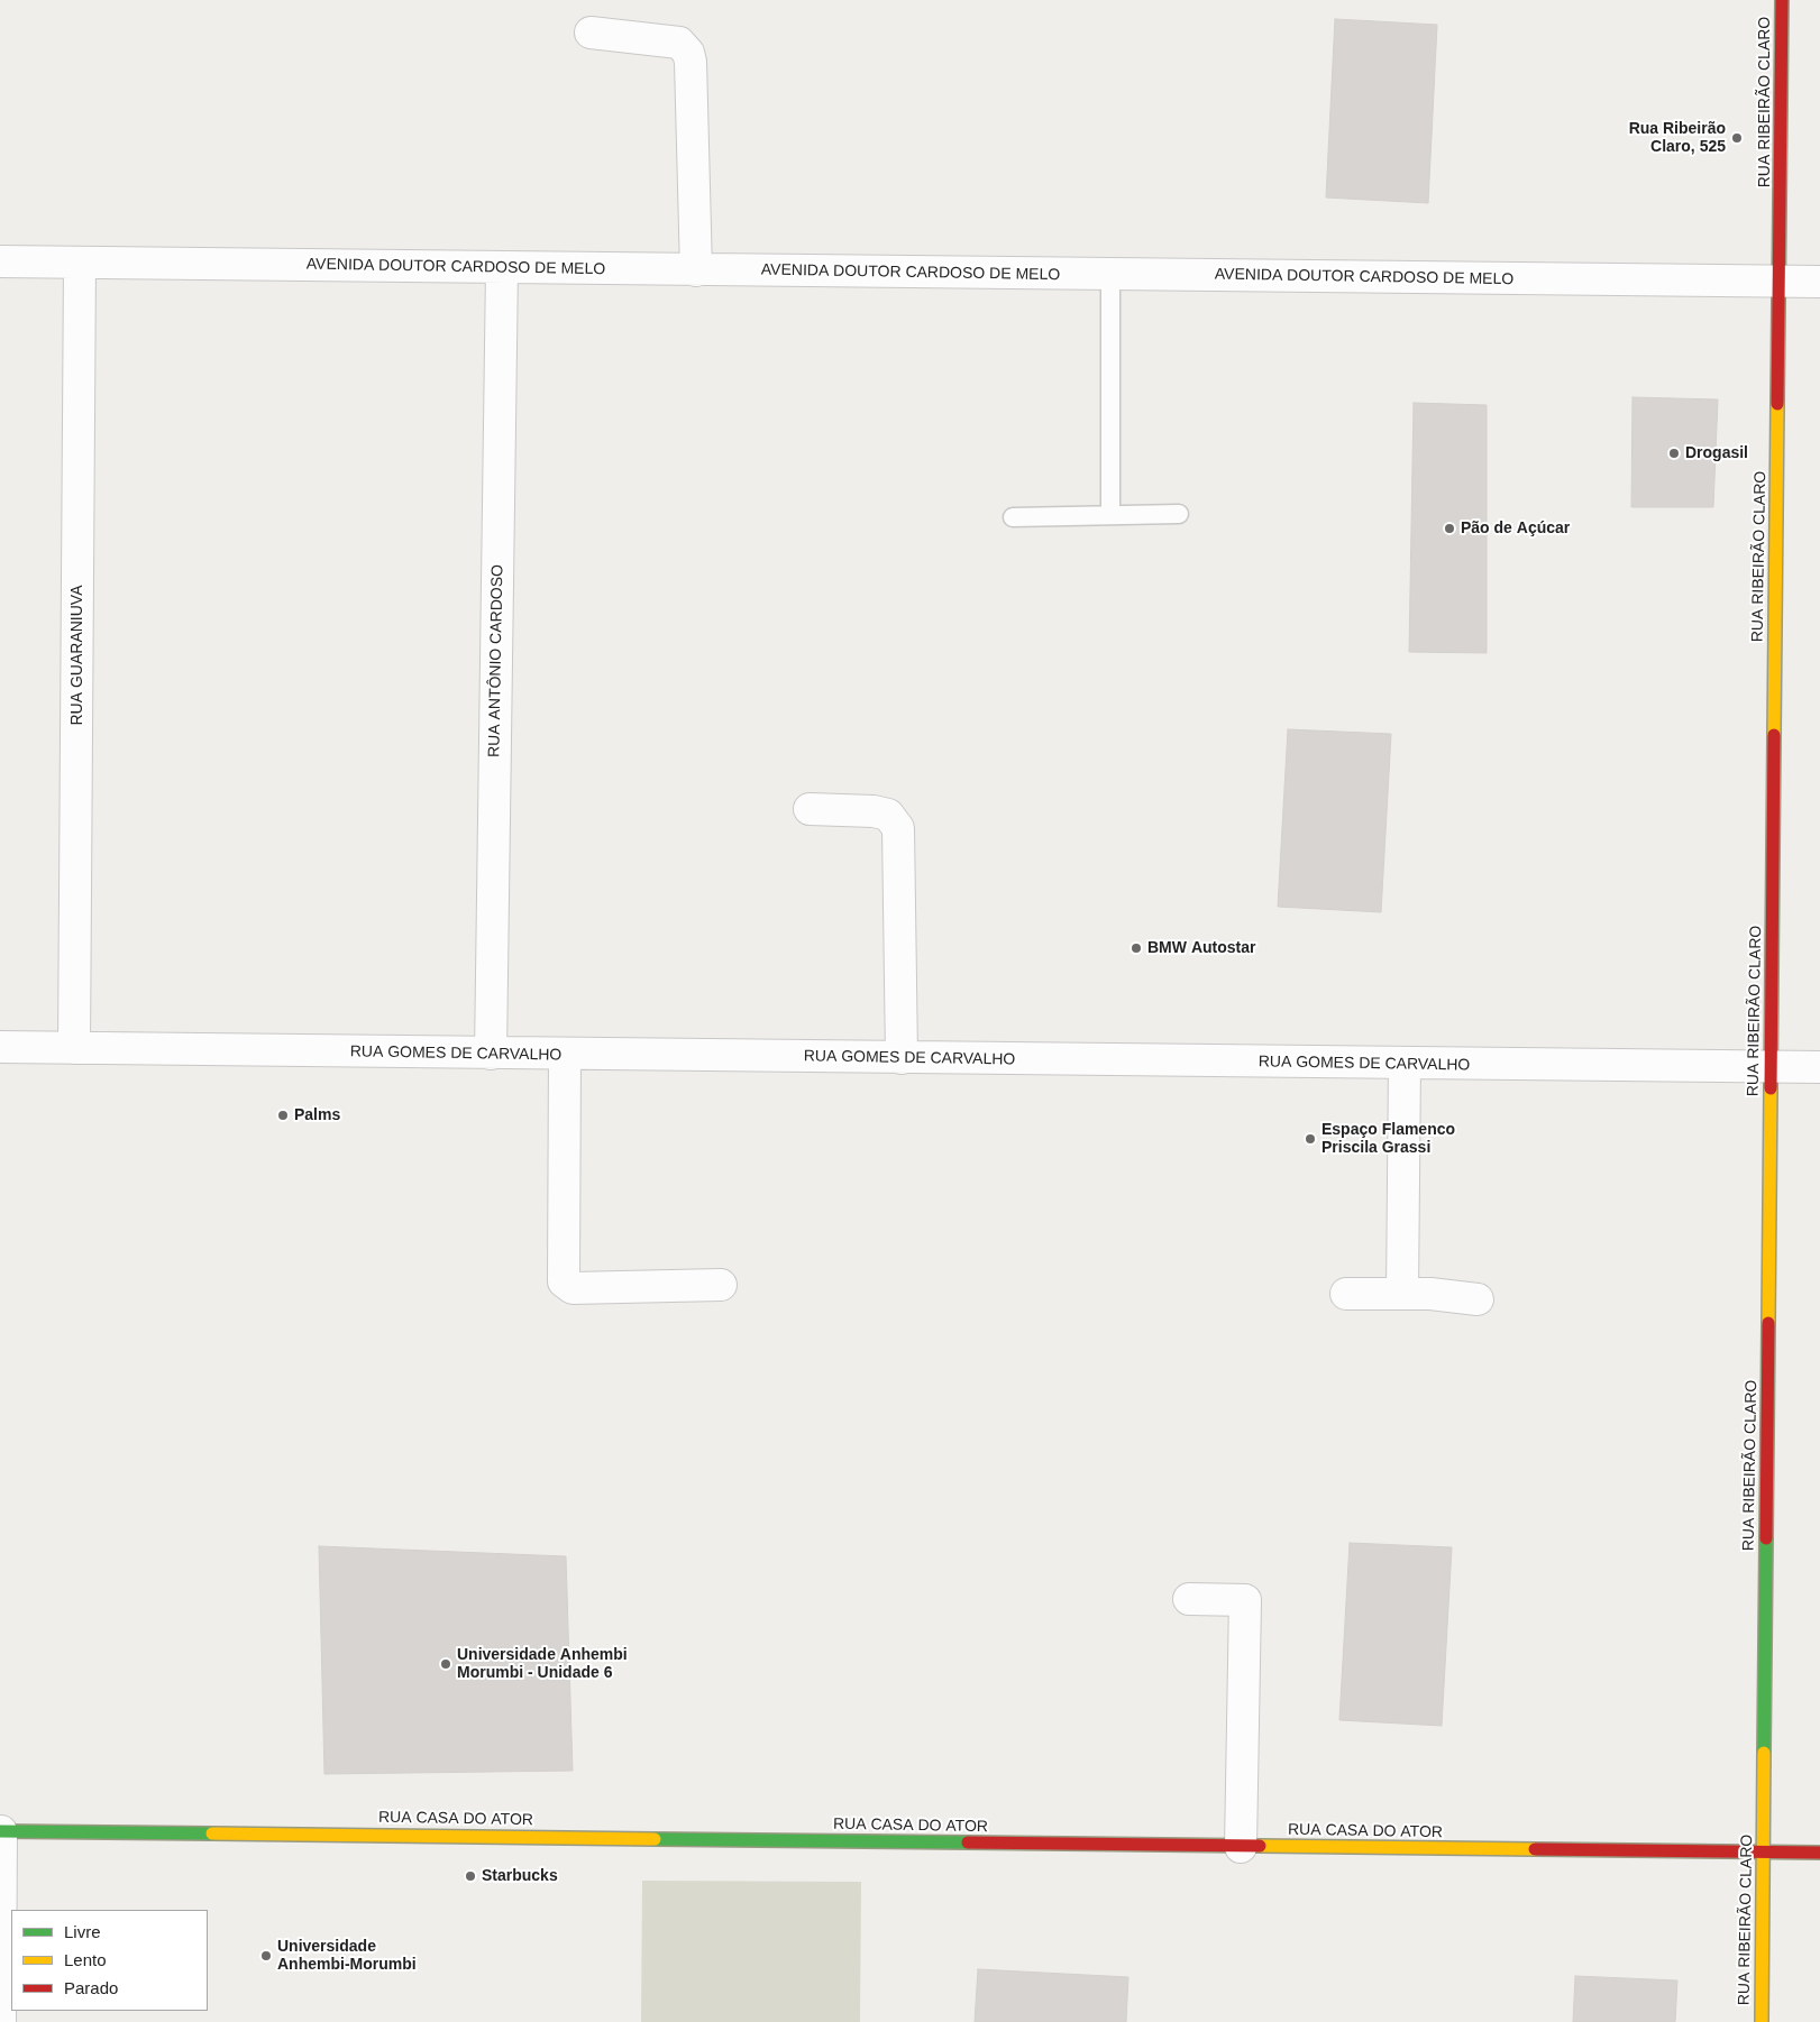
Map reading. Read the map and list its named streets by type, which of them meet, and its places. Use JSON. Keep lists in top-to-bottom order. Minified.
{"streets":{"street":["RUA RIBEIRÃO CLARO","AVENIDA DOUTOR CARDOSO DE MELO","RUA GUARANIUVA","RUA ANTÔNIO CARDOSO","RUA GOMES DE CARVALHO","RUA CASA DO ATOR"]},"crossings":[["RUA RIBEIRÃO CLARO","AVENIDA DOUTOR CARDOSO DE MELO"],["RUA RIBEIRÃO CLARO","RUA GOMES DE CARVALHO"],["RUA RIBEIRÃO CLARO","RUA CASA DO ATOR"],["AVENIDA DOUTOR CARDOSO DE MELO","RUA GUARANIUVA"],["AVENIDA DOUTOR CARDOSO DE MELO","RUA ANTÔNIO CARDOSO"],["RUA GUARANIUVA","RUA GOMES DE CARVALHO"],["RUA ANTÔNIO CARDOSO","RUA GOMES DE CARVALHO"]],"places":["Rua Ribeirão Claro, 525","Drogasil","Pão de Açúcar","BMW Autostar","Palms","Espaço Flamenco Priscila Grassi","Universidade Anhembi Morumbi - Unidade 6","Starbucks","Universidade Anhembi-Morumbi"],"legend":["Livre","Lento","Parado"]}
